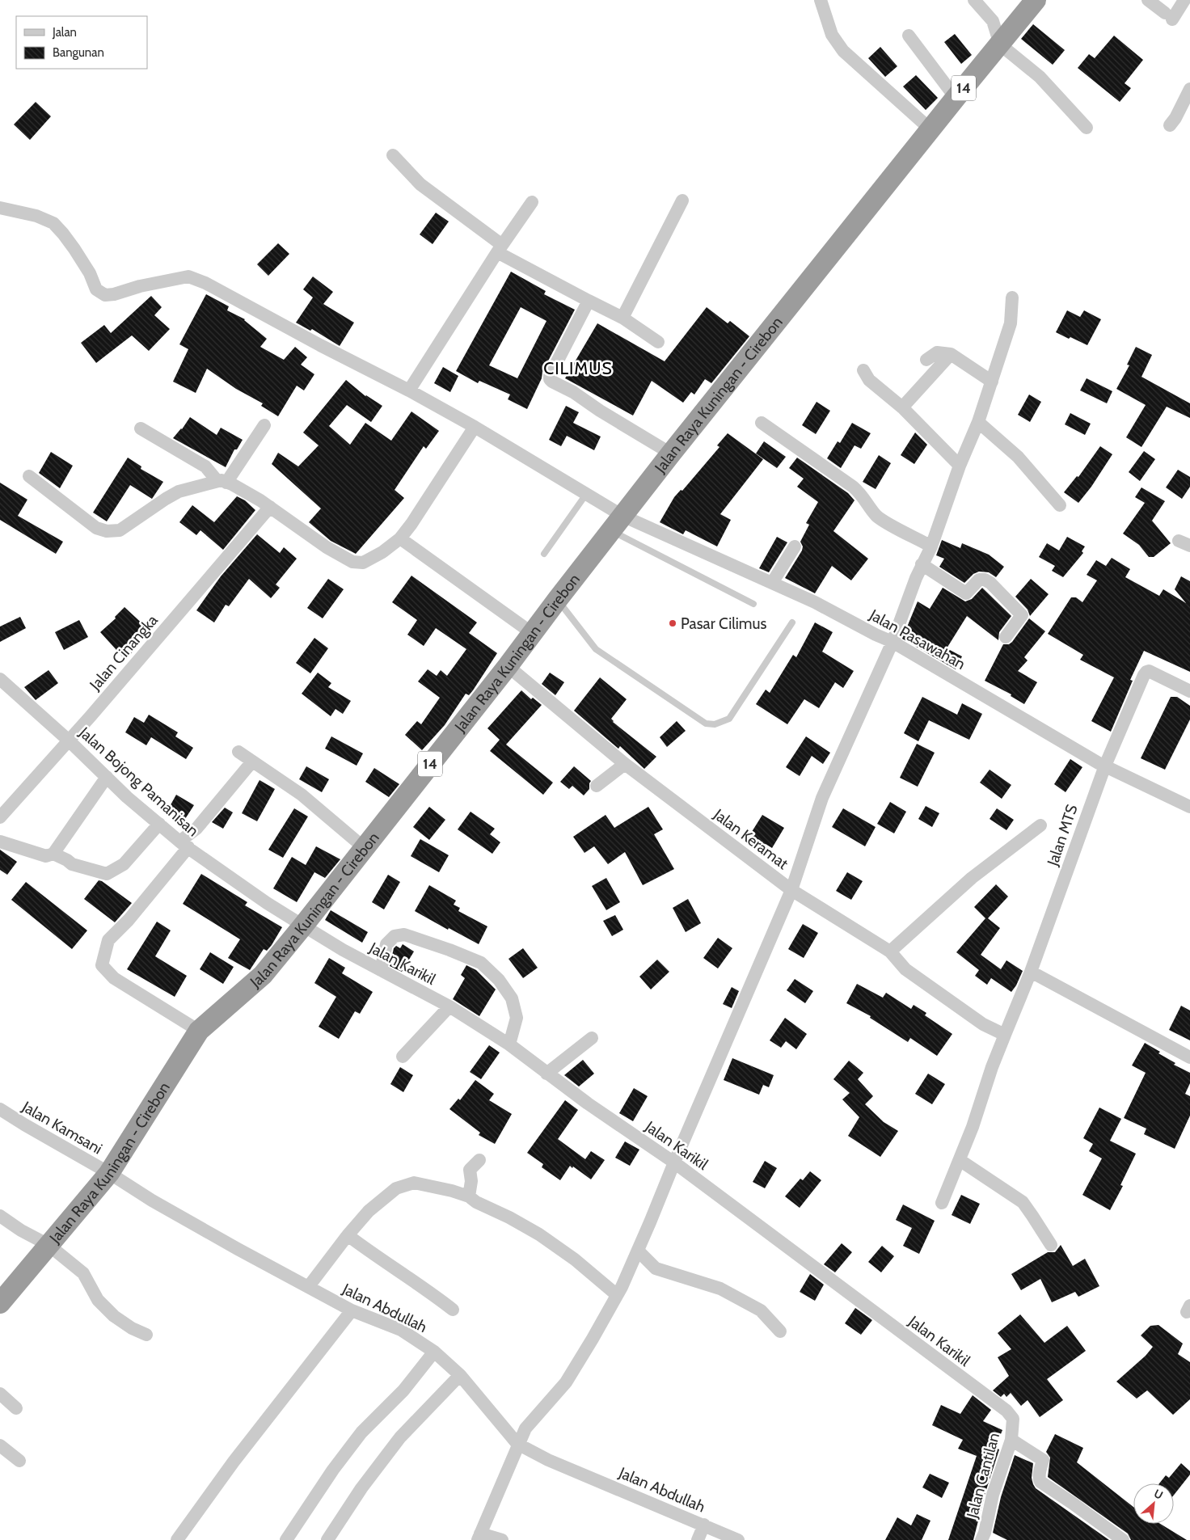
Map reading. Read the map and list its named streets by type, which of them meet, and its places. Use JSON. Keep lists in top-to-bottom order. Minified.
{"streets":{"highway":["14","Jalan Raya Kuningan - Cirebon"],"street":["Jalan Pasawahan","Jalan Cinangka","Jalan Bojong Pamanisan","Jalan MTS","Jalan Keramat","Jalan Karikil","Jalan Kamsani","Jalan Abdullah","Jalan Cantilan"]},"crossings":[["Jalan Raya Kuningan - Cirebon","Jalan Pasawahan"],["Jalan Raya Kuningan - Cirebon","Jalan Bojong Pamanisan"],["Jalan Raya Kuningan - Cirebon","Jalan Keramat"],["Jalan Raya Kuningan - Cirebon","Jalan Karikil"],["Jalan Raya Kuningan - Cirebon","Jalan Kamsani"],["Jalan Raya Kuningan - Cirebon","Jalan Abdullah"],["Jalan Pasawahan","Jalan MTS"],["Jalan Cinangka","Jalan Bojong Pamanisan"],["Jalan Bojong Pamanisan","Jalan Karikil"],["Jalan MTS","Jalan Keramat"],["Jalan Karikil","Jalan Cantilan"],["Jalan Kamsani","Jalan Abdullah"]],"districts":["CILIMUS"],"places":["Pasar Cilimus"],"legend":["Jalan","Bangunan"],"north":"top right"}
